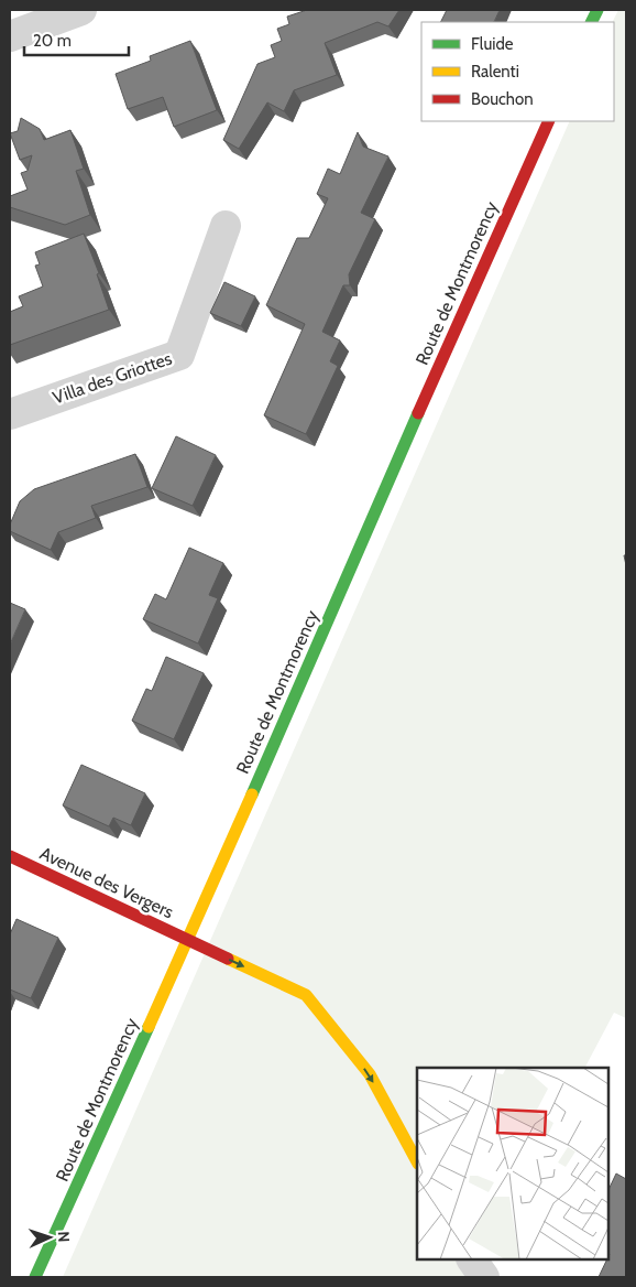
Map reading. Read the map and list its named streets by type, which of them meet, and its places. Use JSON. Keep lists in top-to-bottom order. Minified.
{"streets":{"street":["Route de Montmorency","Villa des Griottes","Avenue des Vergers"]},"crossings":[["Route de Montmorency","Avenue des Vergers"]],"one_way":["Avenue des Vergers"],"legend":["Fluide","Ralenti","Bouchon"],"scale_bar":"20 m","north":"right"}
